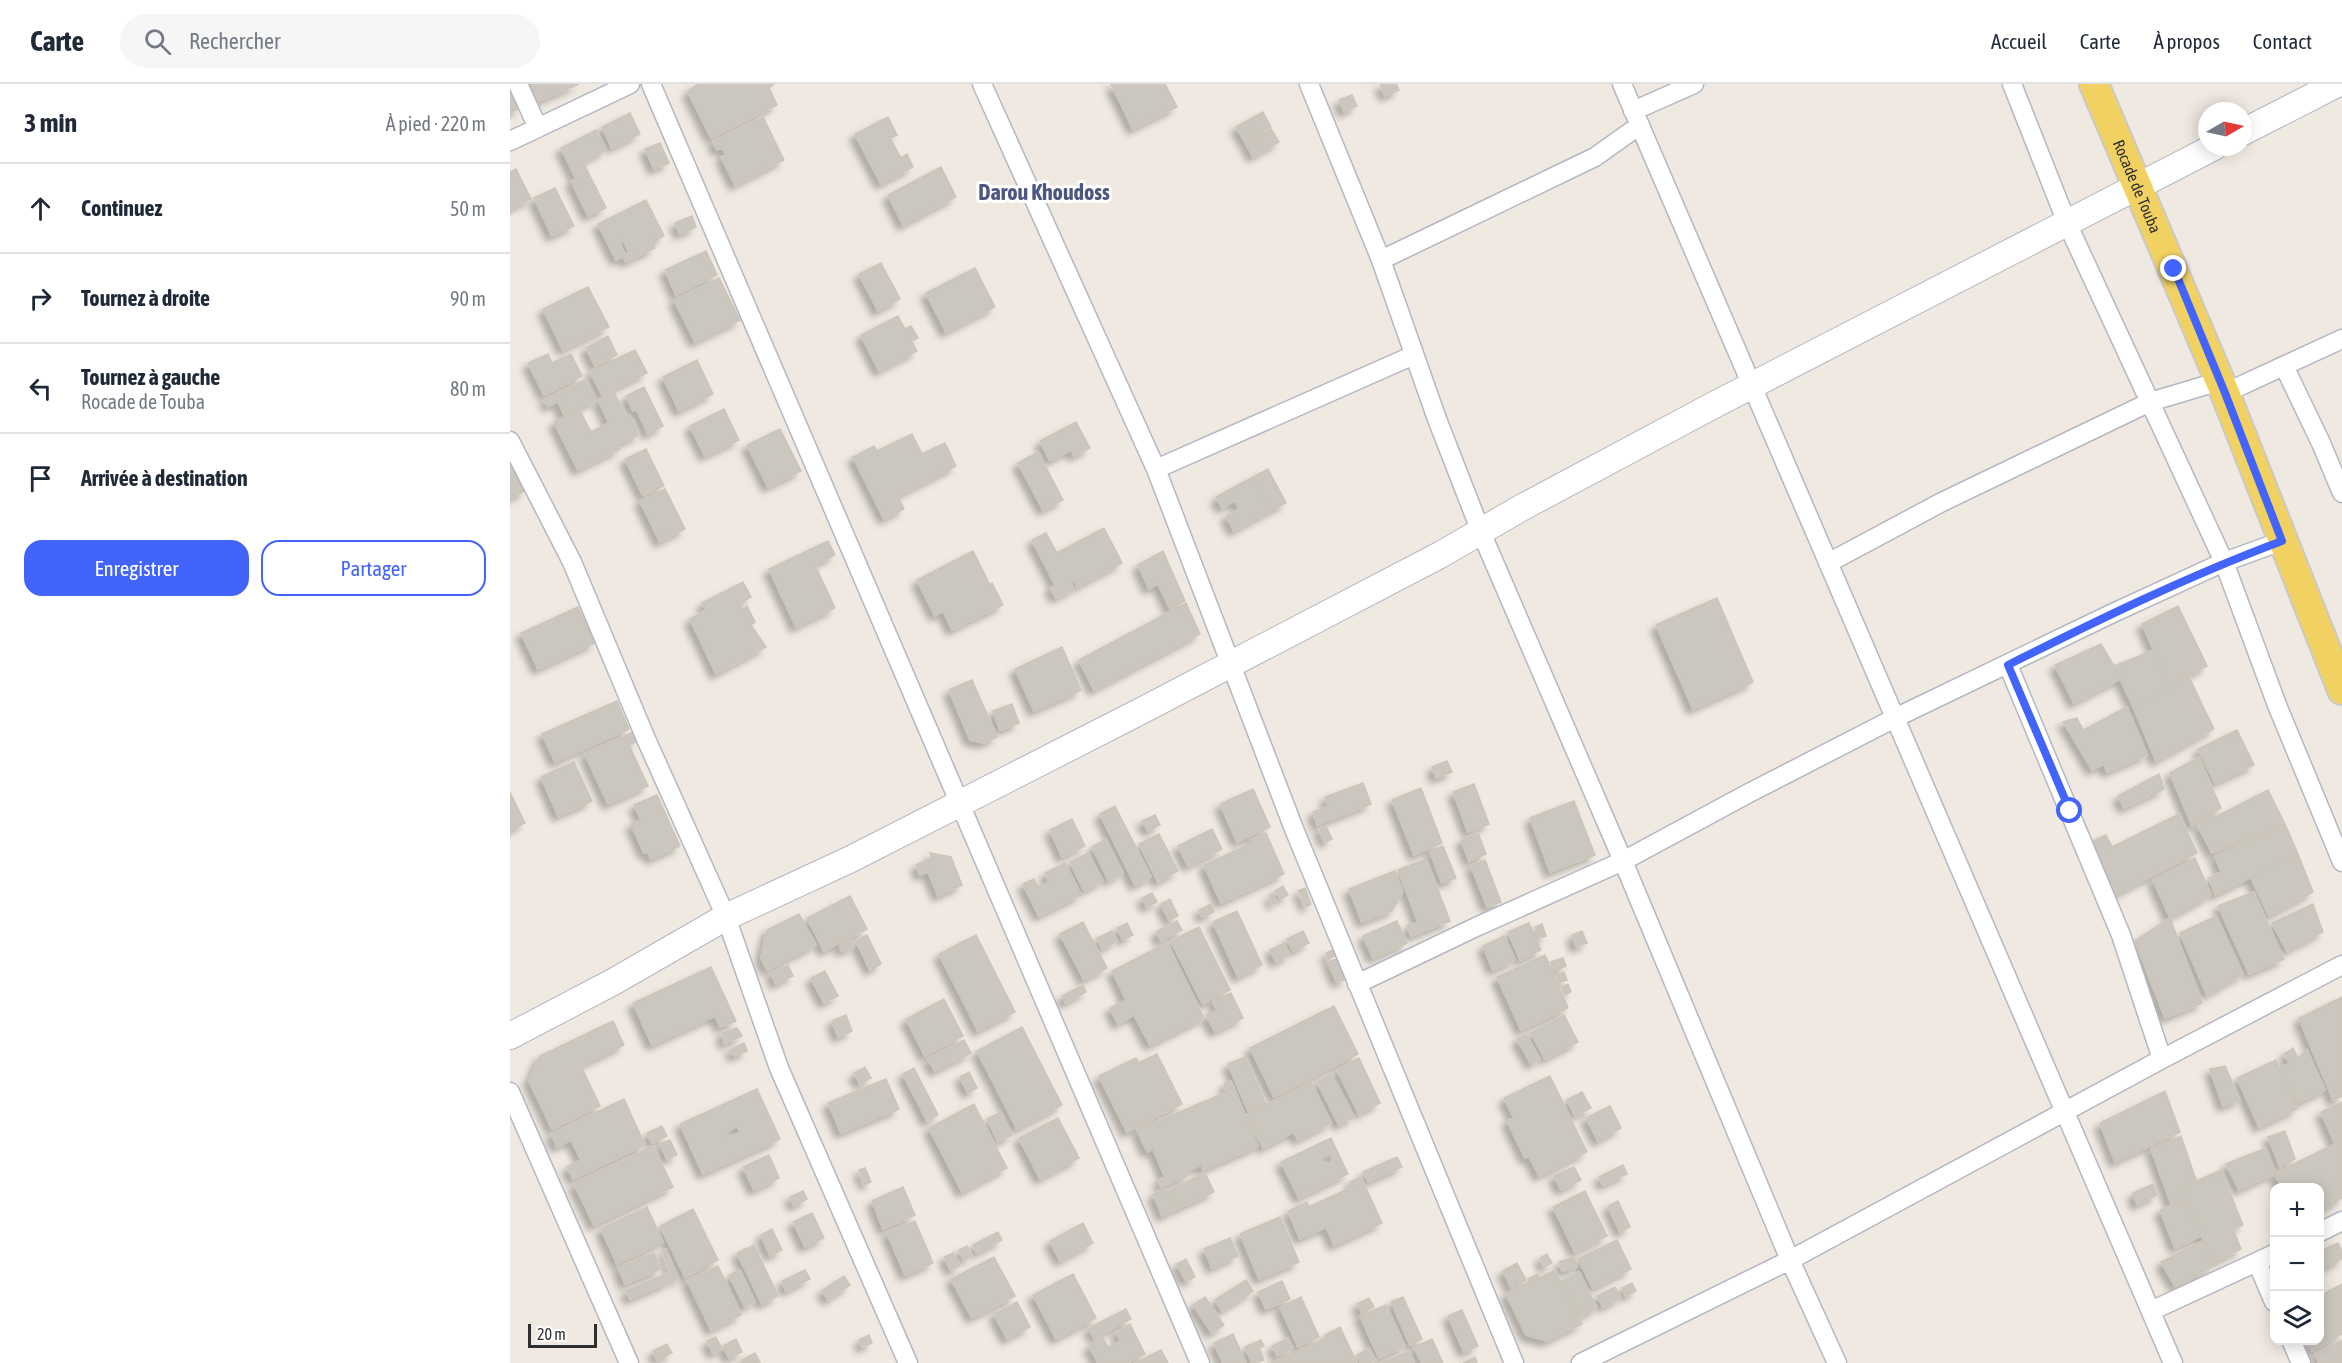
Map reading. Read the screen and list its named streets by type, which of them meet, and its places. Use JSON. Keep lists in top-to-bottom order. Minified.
{"streets":{"main road":["Rocade de Touba"]},"districts":["Darou Khoudoss"],"scale_bar":"20 m","north":"right","page":{"header":"Carte","search":"Rechercher","nav":["Accueil","Carte","À propos","Contact"],"heading":["3 min","À pied · 220 m"],"list":[["Continuez","50 m"],["Tournez à droite","90 m"],["Tournez à gauche","Rocade de Touba","80 m"],"Arrivée à destination"],"buttons":["Enregistrer","Partager"],"map_buttons":["+","−"],"scale":"20 m"}}
